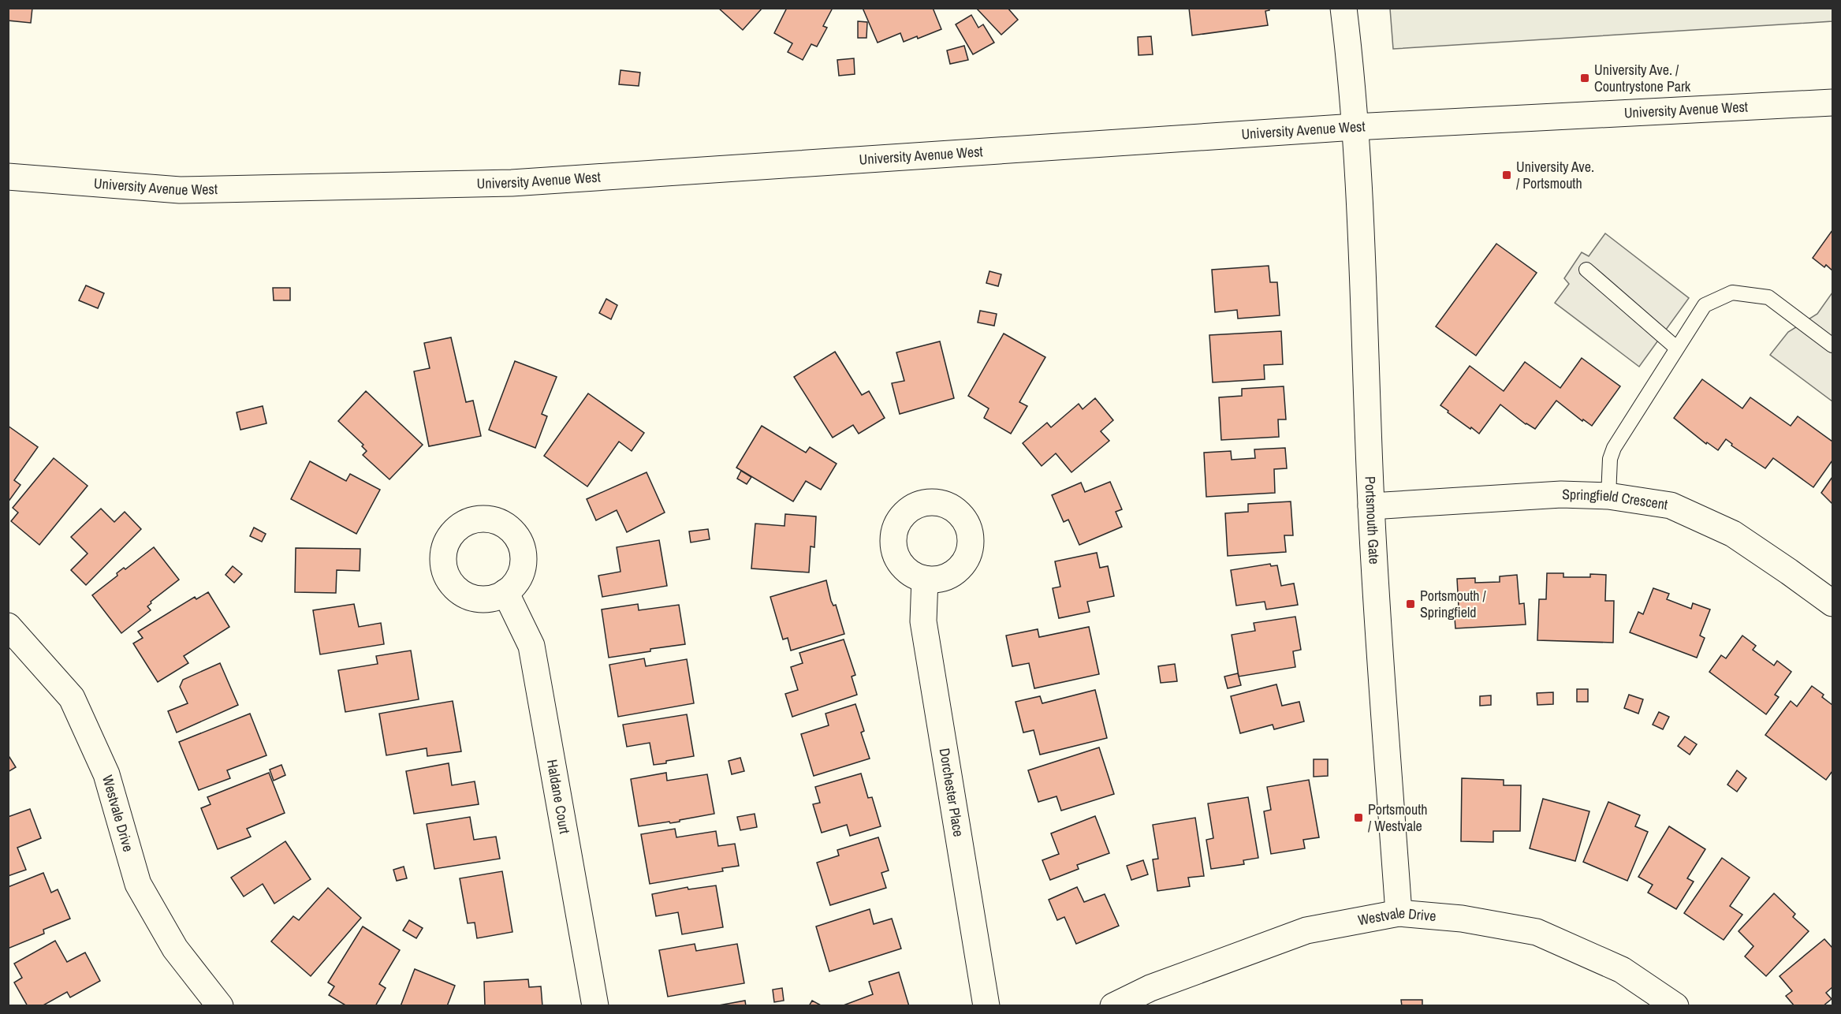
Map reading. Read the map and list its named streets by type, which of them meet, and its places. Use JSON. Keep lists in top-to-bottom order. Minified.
{"streets":{"street":["University Avenue West","Springfield Crescent","Portsmouth Gate","Dorchester Place","Haldane Court","Westvale Drive"]},"crossings":[["University Avenue West","Portsmouth Gate"],["Springfield Crescent","Portsmouth Gate"],["Portsmouth Gate","Westvale Drive"]],"places":{"transit":["University Ave. / Countrystone Park","University Ave. / Portsmouth","Portsmouth / Springfield","Portsmouth / Westvale"]}}
